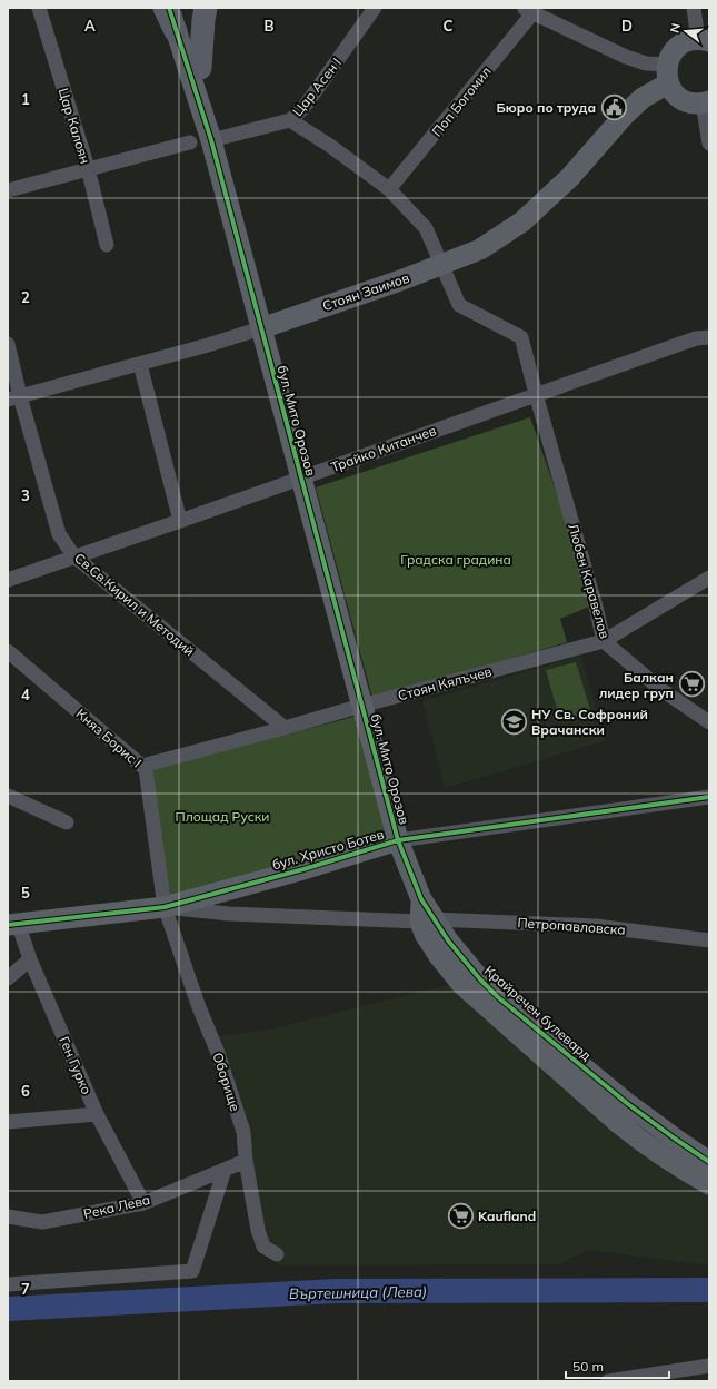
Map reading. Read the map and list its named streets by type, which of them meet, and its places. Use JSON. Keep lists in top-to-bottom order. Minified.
{"streets":{"street":["Цар Асен I","Поп Богомил","Цар Калоян","Стоян Заимов","бул. Мито Орозов","Трайко Китанчев","Любен Каравелов","Св.Св.Кирил и Методий","Стоян Кялъчев","Княз Борис I","бул. Христо Ботев","Петропавловска","Крайречен булевард","Ген Гурко","Оборище","Река Лева"]},"crossings":[["Цар Асен I","бул. Мито Орозов"],["Цар Асен I","Любен Каравелов"],["Поп Богомил","Любен Каравелов"],["Стоян Заимов","бул. Мито Орозов"],["Стоян Заимов","Любен Каравелов"],["Стоян Заимов","Св.Св.Кирил и Методий"],["бул. Мито Орозов","Трайко Китанчев"],["бул. Мито Орозов","Стоян Кялъчев"],["бул. Мито Орозов","бул. Христо Ботев"],["Трайко Китанчев","Любен Каравелов"],["Трайко Китанчев","Св.Св.Кирил и Методий"],["Любен Каравелов","Стоян Кялъчев"],["Св.Св.Кирил и Методий","Стоян Кялъчев"],["Стоян Кялъчев","Княз Борис I"],["Княз Борис I","бул. Христо Ботев"],["Княз Борис I","Петропавловска"],["Княз Борис I","Оборище"],["бул. Христо Ботев","Петропавловска"],["бул. Христо Ботев","Ген Гурко"],["бул. Христо Ботев","Оборище"],["Петропавловска","Крайречен булевард"],["Петропавловска","Оборище"],["Ген Гурко","Река Лева"],["Оборище","Река Лева"]],"water":["Въртешница (Лева)"],"parks":["Градска градина","Площад Руски"],"places":{"public building":["Бюро по труда"],"supermarket":["Балкан лидер груп","Kaufland"],"school or university":["НУ Св. Софроний Врачански"]},"scale_bar":"50 m","north":"left","grid":{"columns":["A","B","C","D"],"rows":["1","2","3","4","5","6","7"]}}
